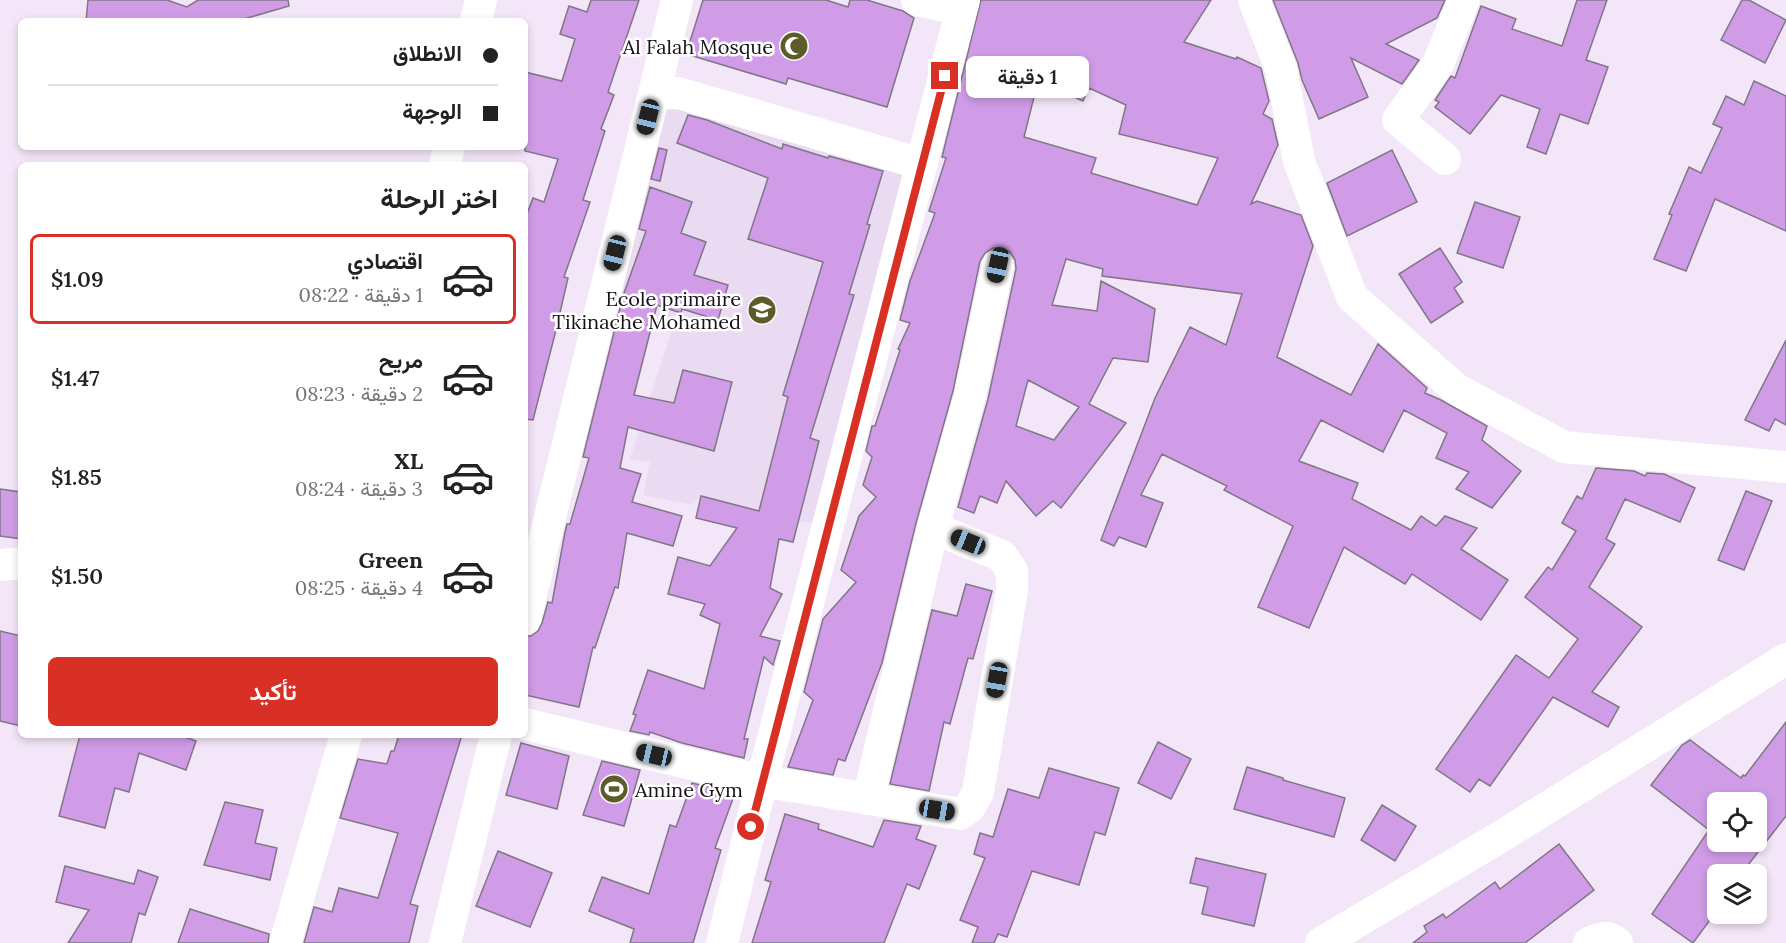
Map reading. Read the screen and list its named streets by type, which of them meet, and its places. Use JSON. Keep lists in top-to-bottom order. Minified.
{"places":{"mosque":["Al Falah Mosque"],"school or university":["Ecole primaire Tikinache Mohamed"],"sports":["Amine Gym"]},"page":{"banner":["الانطلاق","الوجهة"],"bubble":"1 دقيقة","heading":"اختر الرحلة","list":[{"name":"اقتصادي","note":"1 دقيقة · 08:22","value":"$1.09"},{"name":"مريح","note":"2 دقيقة · 08:23","value":"$1.47"},{"name":"XL","note":"3 دقيقة · 08:24","value":"$1.85"},{"name":"Green","note":"4 دقيقة · 08:25","value":"$1.50"}],"buttons":"تأكيد"}}
